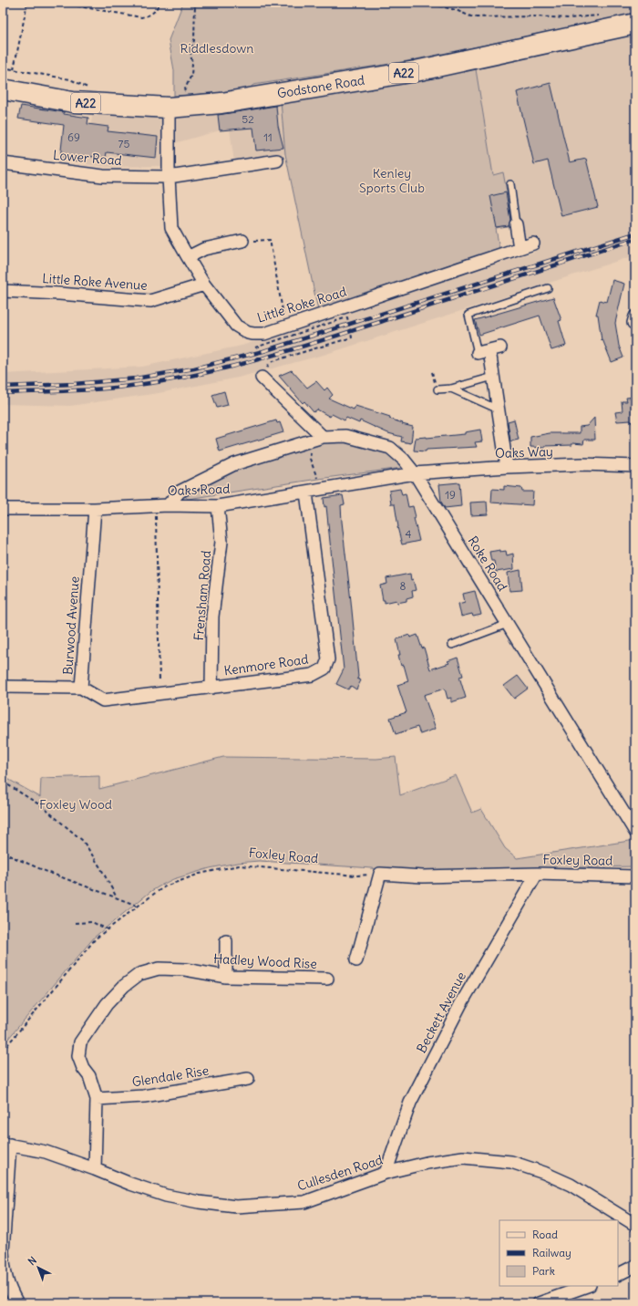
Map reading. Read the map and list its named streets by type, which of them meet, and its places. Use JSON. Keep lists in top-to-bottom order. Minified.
{"streets":{"highway":["A22","Godstone Road"],"street":["Lower Road","Little Roke Avenue","Little Roke Road","Oaks Way","Oaks Road","Roke Road","Frensham Road","Burwood Avenue","Kenmore Road","Foxley Road","Hadley Wood Rise","Beckett Avenue","Glendale Rise","Cullesden Road"]},"crossings":[["Godstone Road","Little Roke Road"],["Lower Road","Little Roke Road"],["Little Roke Avenue","Little Roke Road"],["Oaks Way","Oaks Road"],["Oaks Way","Roke Road"],["Oaks Road","Roke Road"],["Oaks Road","Frensham Road"],["Oaks Road","Burwood Avenue"],["Oaks Road","Kenmore Road"],["Frensham Road","Kenmore Road"],["Burwood Avenue","Kenmore Road"],["Foxley Road","Beckett Avenue"],["Hadley Wood Rise","Glendale Rise"],["Hadley Wood Rise","Cullesden Road"],["Beckett Avenue","Cullesden Road"]],"parks":["Riddlesdown","Kenley Sports Club","Foxley Wood"],"house_numbers":["52","69","11","75","19","4","8"],"legend":["Road","Railway","Park"],"north":"top left"}
